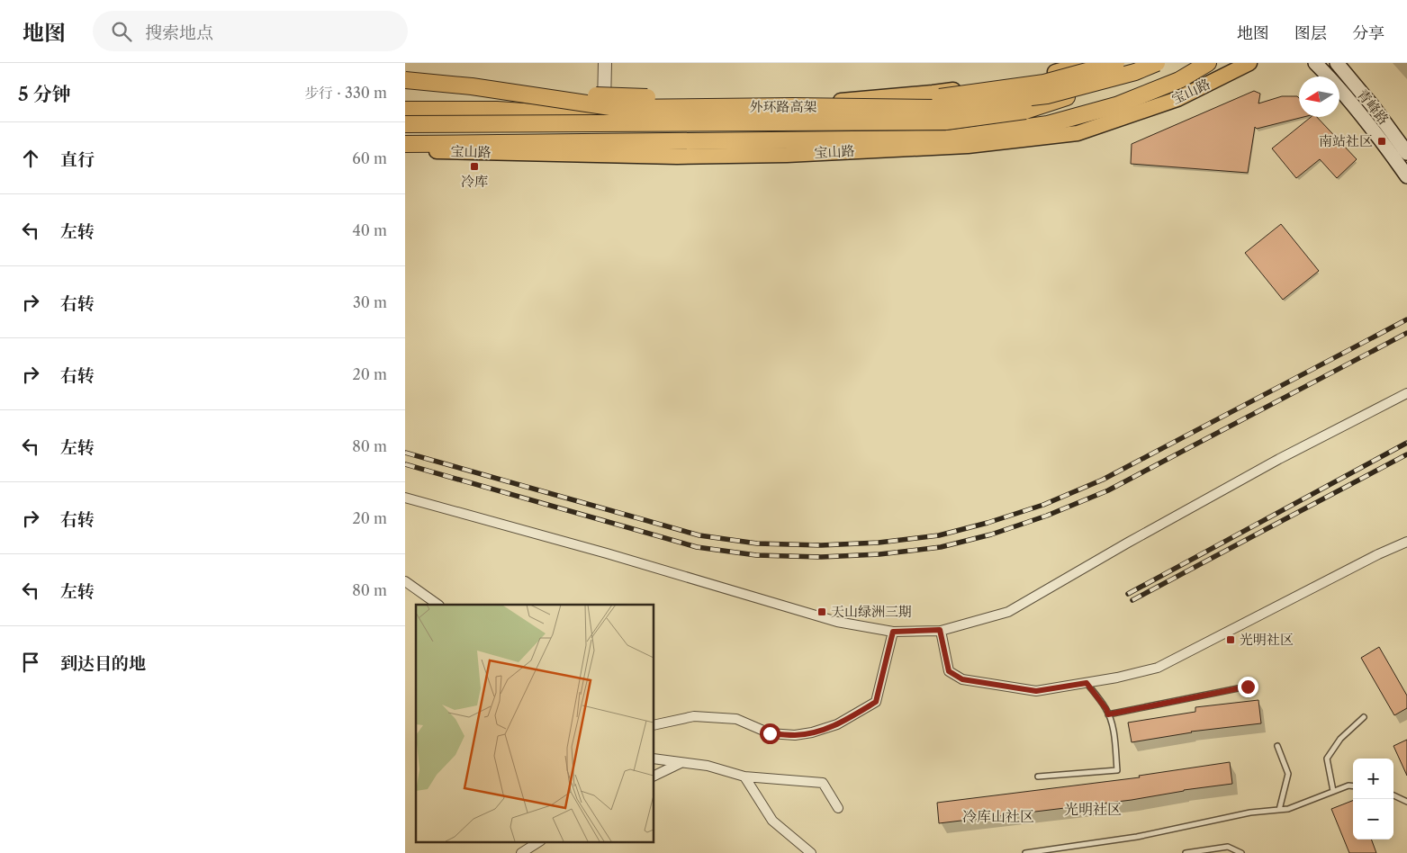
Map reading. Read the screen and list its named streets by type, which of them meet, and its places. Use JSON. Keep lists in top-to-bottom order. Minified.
{"streets":{"highway":["外环路高架"],"main road":["宝山路","青峰路"]},"districts":["光明社区","冷库山社区"],"places":{"transit":["南站社区","冷库","天山绿洲三期","光明社区"]},"north":"left","page":{"header":"地图","search":"搜索地点","nav":["地图","图层","分享"],"heading":["5 分钟","步行 · 330 m"],"list":[["直行","60 m"],["左转","40 m"],["右转","30 m"],["右转","20 m"],["左转","80 m"],["右转","20 m"],["左转","80 m"],"到达目的地"],"map_buttons":["+","−"]}}
